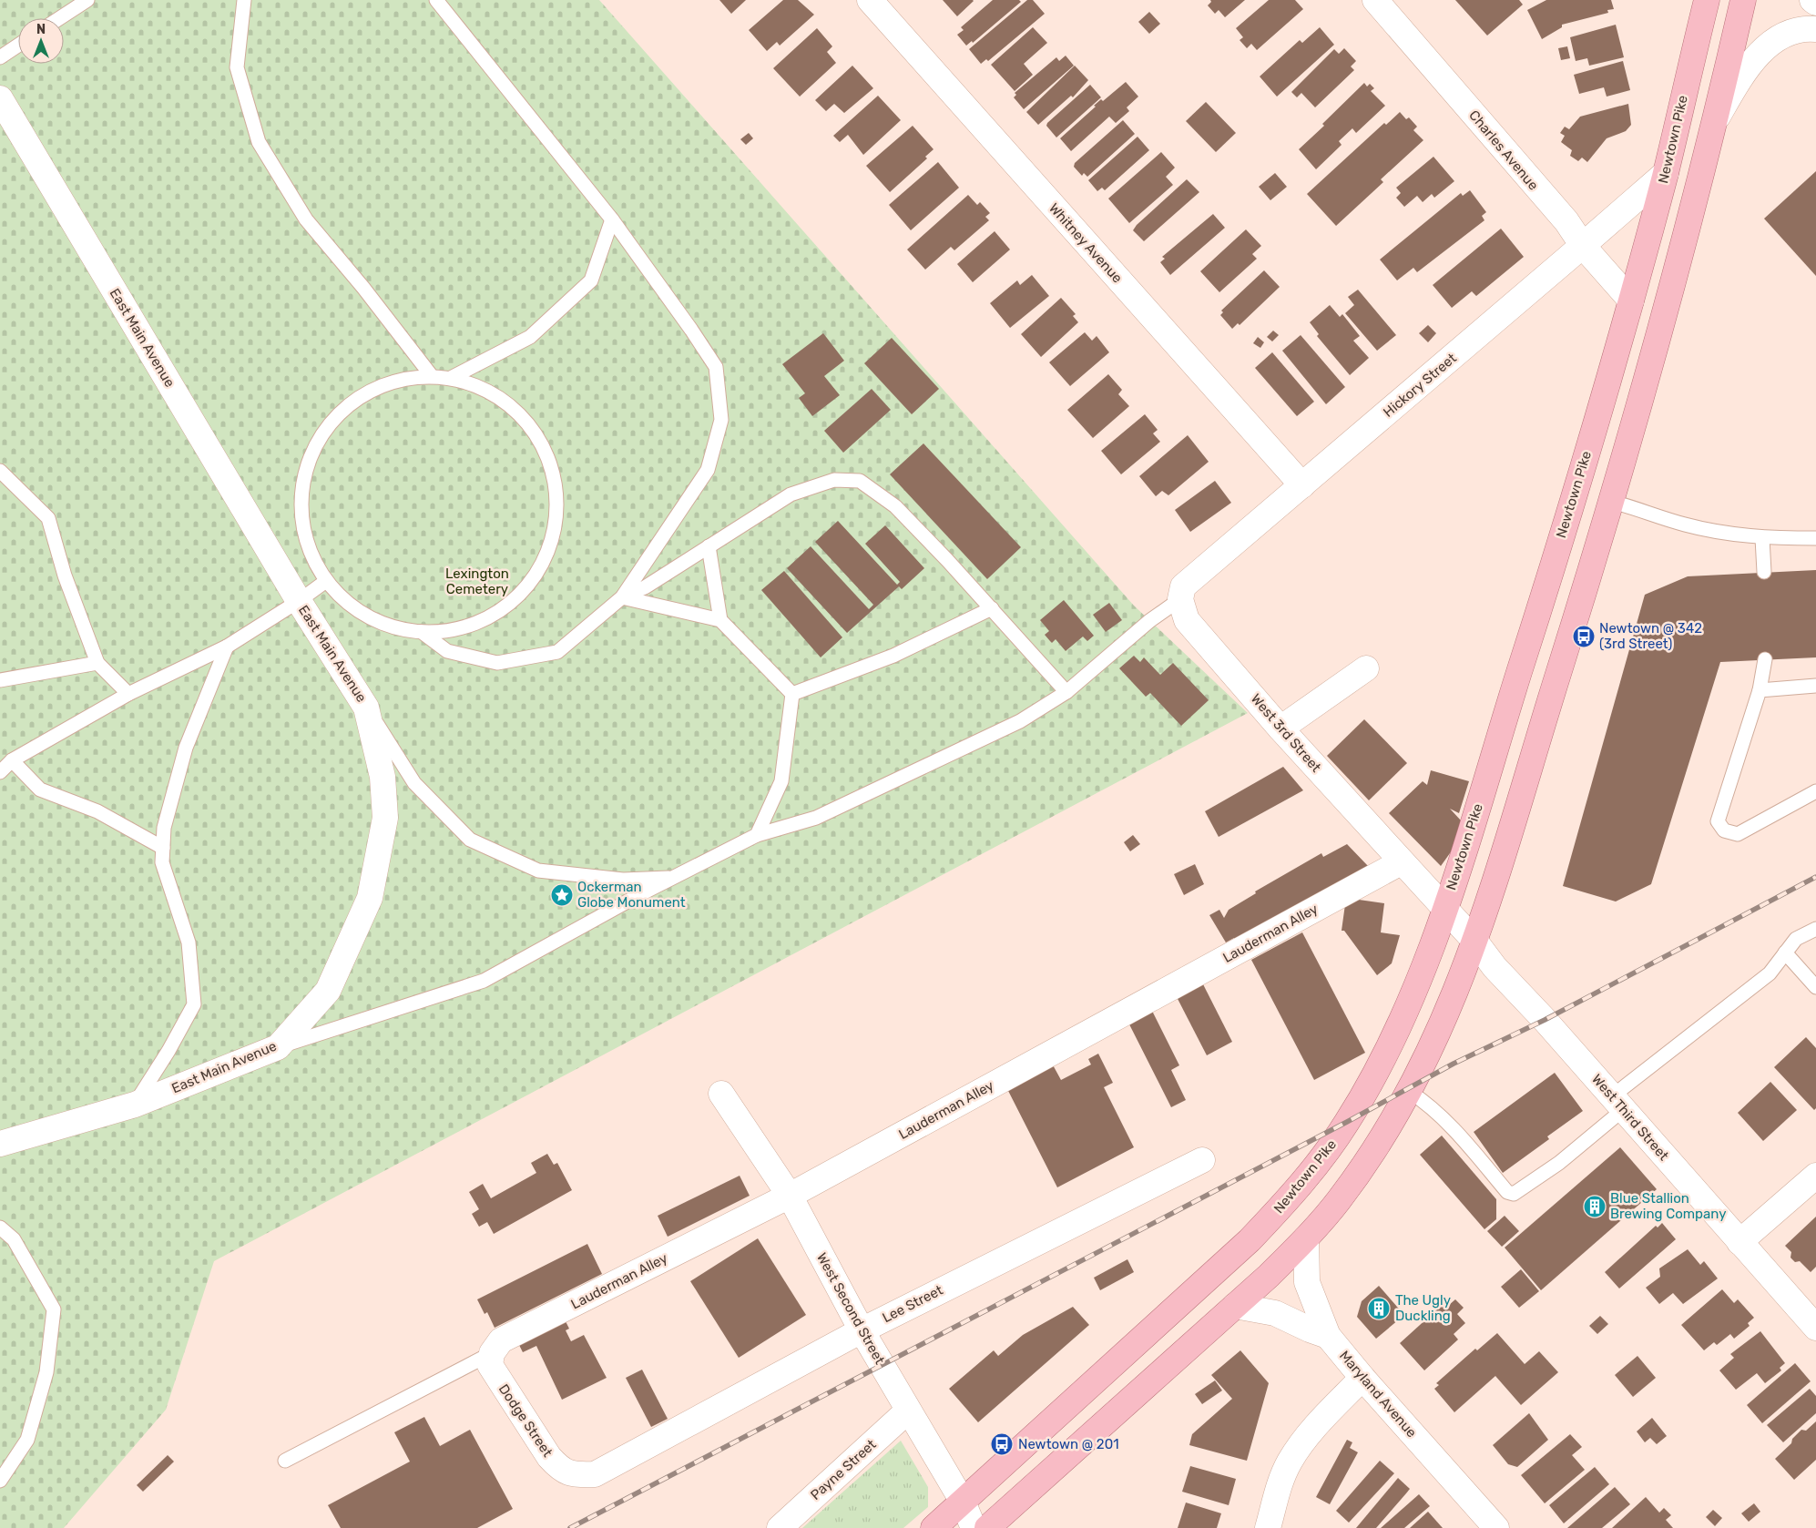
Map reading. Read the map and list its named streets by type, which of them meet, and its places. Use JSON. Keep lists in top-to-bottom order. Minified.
{"streets":{"main road":["Newtown Pike"],"street":["Charles Avenue","Whitney Avenue","East Main Avenue","Hickory Street","West 3rd Street","Lauderman Alley","West Third Street","Lee Street","West Second Street","Maryland Avenue","Dodge Street","Payne Street"]},"crossings":[["Newtown Pike","Charles Avenue"],["Newtown Pike","Hickory Street"],["Newtown Pike","West 3rd Street"],["Newtown Pike","West Third Street"],["Newtown Pike","West Second Street"],["Charles Avenue","Hickory Street"],["Whitney Avenue","Hickory Street"],["Hickory Street","West 3rd Street"],["West 3rd Street","Lauderman Alley"],["West 3rd Street","West Third Street"],["Lauderman Alley","West Second Street"],["Lauderman Alley","Dodge Street"],["Lee Street","West Second Street"],["Lee Street","Dodge Street"],["West Second Street","Payne Street"]],"parks":["Lexington Cemetery"],"places":{"bus stop":["Newtown @ 342 (3rd Street)","Newtown @ 201"],"place":["Ockerman Globe Monument"],"building":["Blue Stallion Brewing Company","The Ugly Duckling"]},"north":"top"}
